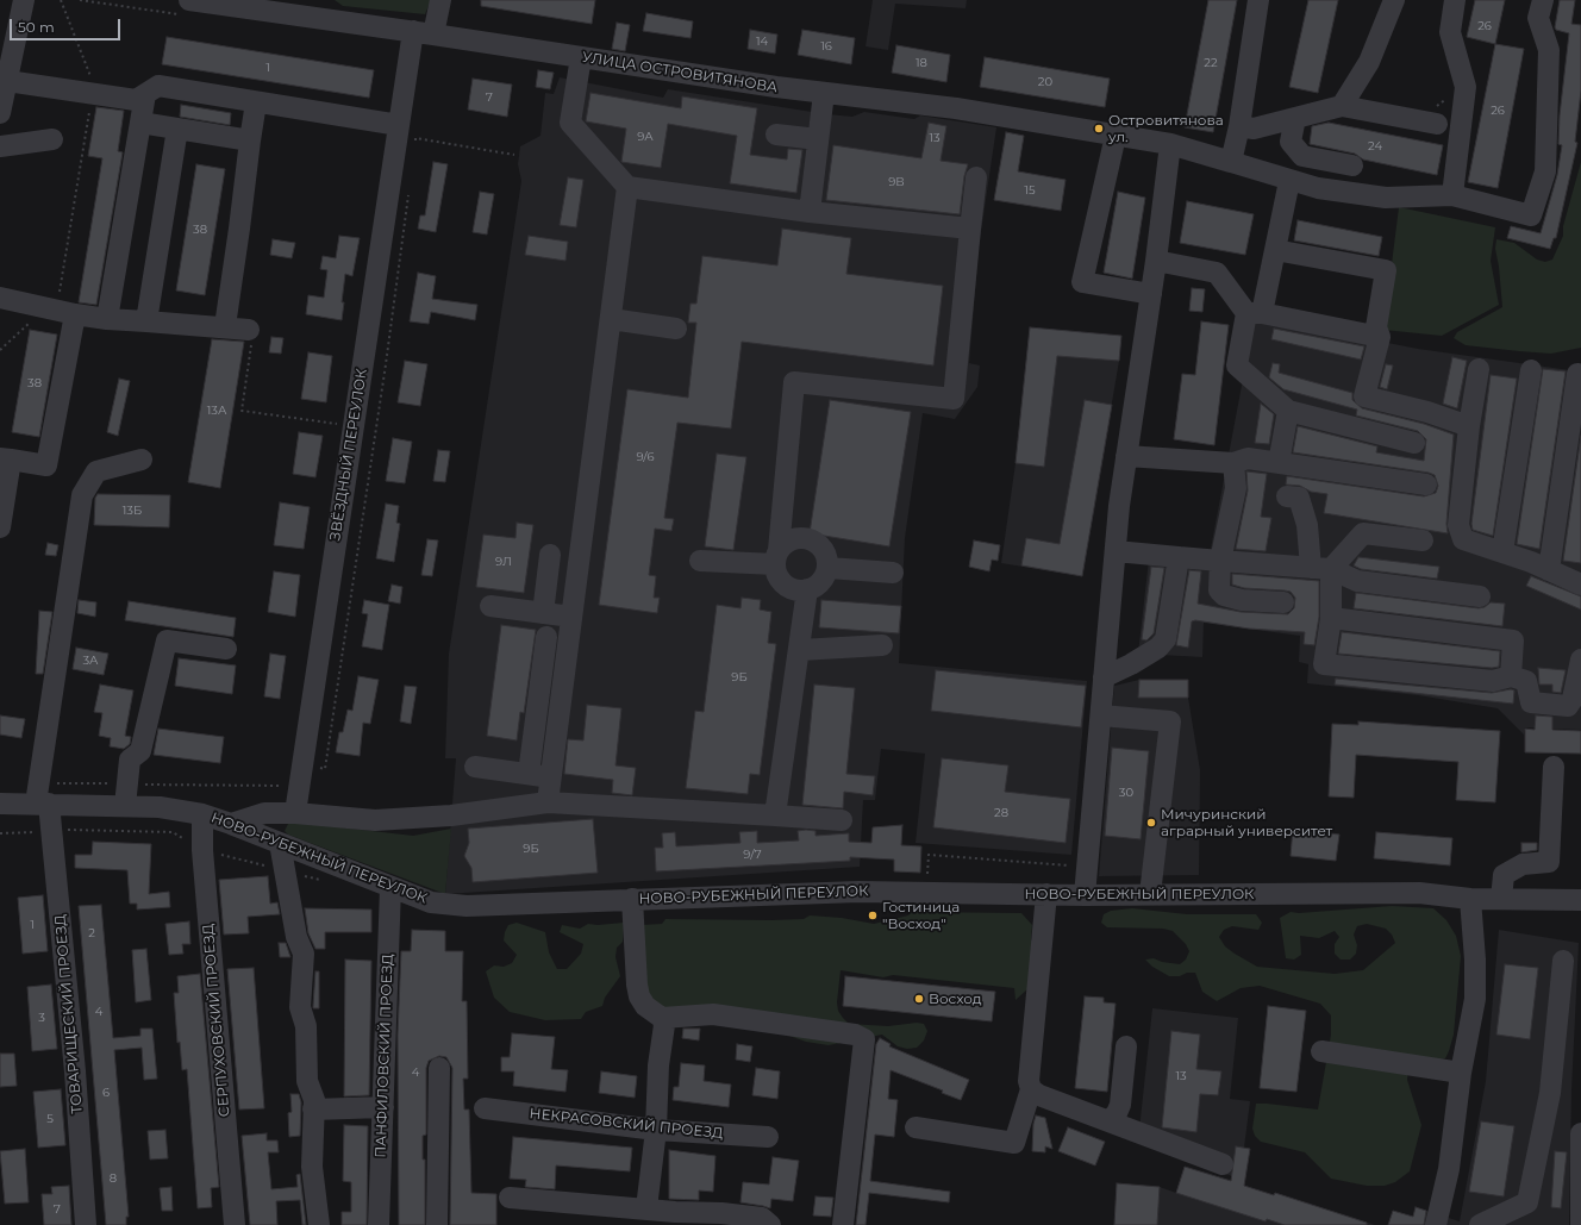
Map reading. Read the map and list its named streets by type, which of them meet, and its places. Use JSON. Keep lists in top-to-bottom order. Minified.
{"streets":{"street":["УЛИЦА ОСТРОВИТЯНОВА","ЗВЁЗДНЫЙ ПЕРЕУЛОК","НОВО-РУБЕЖНЫЙ ПЕРЕУЛОК","ТОВАРИЩЕСКИЙ ПРОЕЗД","СЕРПУХОВСКИЙ ПРОЕЗД","ПАНФИЛОВСКИЙ ПРОЕЗД","НЕКРАСОВСКИЙ ПРОЕЗД"]},"crossings":[["УЛИЦА ОСТРОВИТЯНОВА","ЗВЁЗДНЫЙ ПЕРЕУЛОК"],["НОВО-РУБЕЖНЫЙ ПЕРЕУЛОК","ТОВАРИЩЕСКИЙ ПРОЕЗД"],["НОВО-РУБЕЖНЫЙ ПЕРЕУЛОК","СЕРПУХОВСКИЙ ПРОЕЗД"],["НОВО-РУБЕЖНЫЙ ПЕРЕУЛОК","ПАНФИЛОВСКИЙ ПРОЕЗД"]],"places":["Островитянова ул.","Мичуринский аграрный университет","Гостиница \"Восход\"","Восход"],"house_numbers":["26","14","16","18","22","1","20","7","26","9А","13","24","9В","15","38","38","13А","9/6","13Б","9Л","3А","9Б","30","28","9Б","9/7","1","2","4","3","4","13","6","5","8","7"],"scale_bar":"50 m"}
